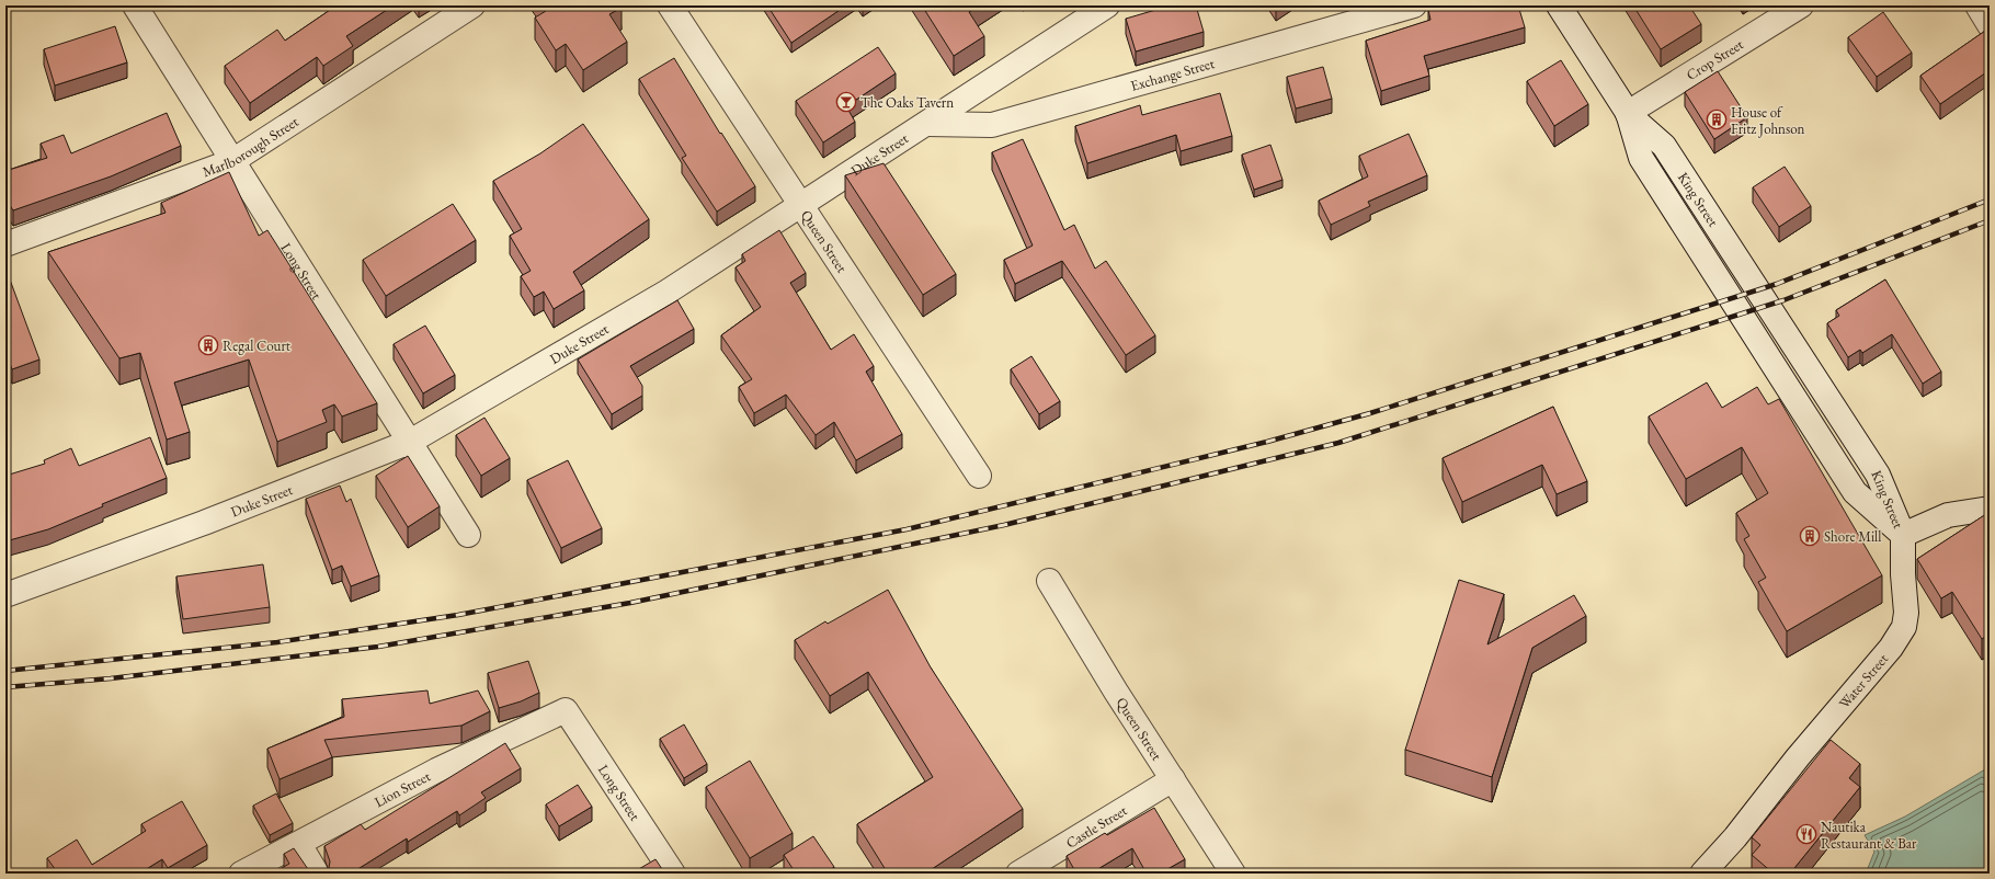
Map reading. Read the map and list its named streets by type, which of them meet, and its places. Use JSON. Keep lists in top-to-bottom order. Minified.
{"streets":{"street":["Crop Street","Exchange Street","Marlborough Street","Duke Street","King Street","Queen Street","Long Street","Water Street","Lion Street","Castle Street"]},"crossings":[["Crop Street","King Street"],["Exchange Street","Duke Street"],["Marlborough Street","Long Street"],["Duke Street","Queen Street"],["Duke Street","Long Street"],["King Street","Water Street"],["Queen Street","Castle Street"],["Long Street","Lion Street"]],"places":{"bar":["The Oaks Tavern"],"building":["House of Fritz Johnson","Regal Court","Shore Mill"],"restaurant":["Nautika Restaurant & Bar"]}}
